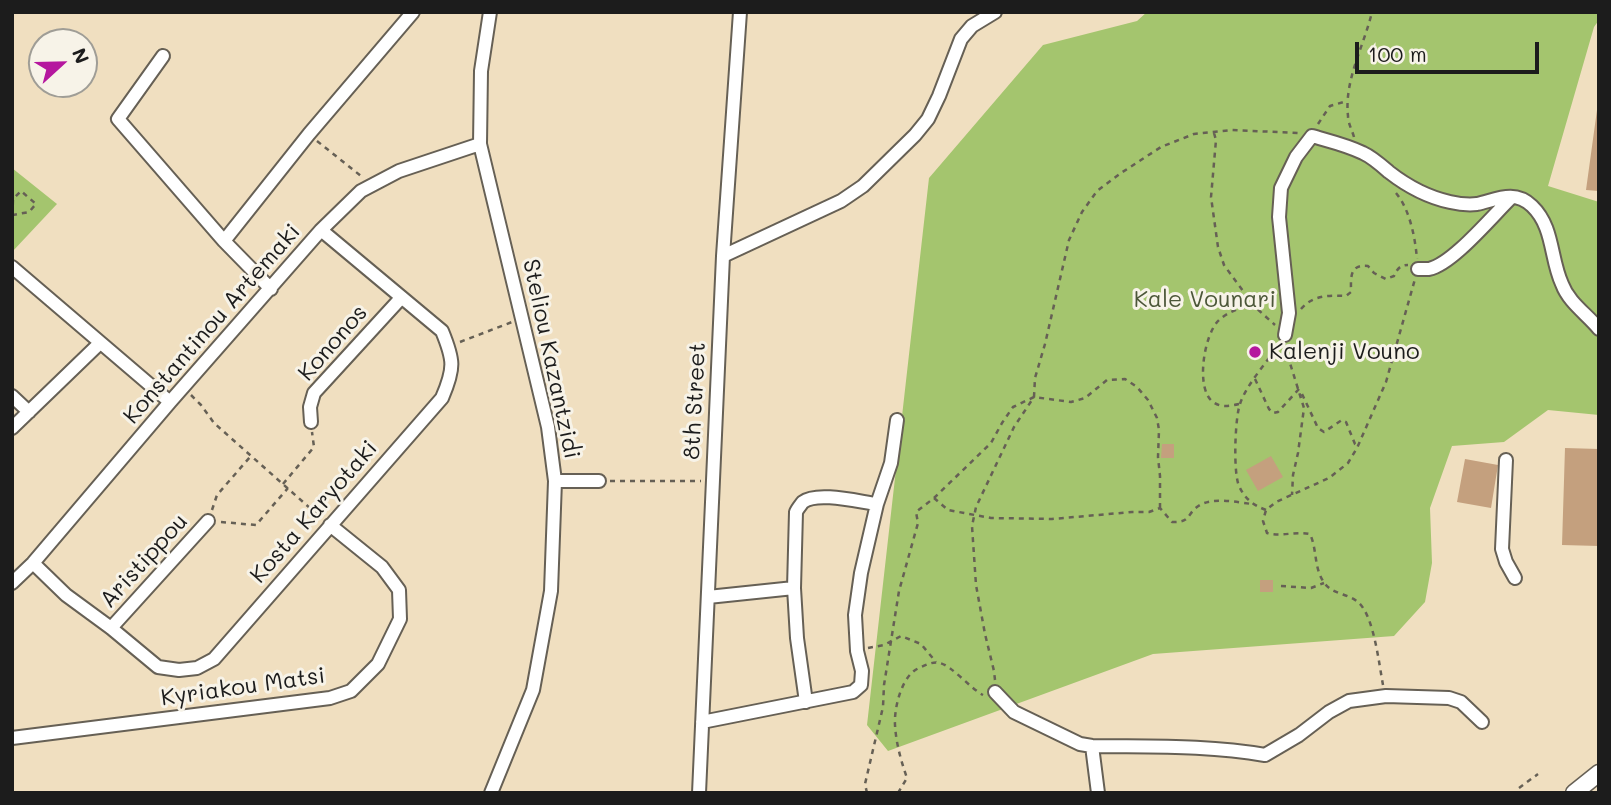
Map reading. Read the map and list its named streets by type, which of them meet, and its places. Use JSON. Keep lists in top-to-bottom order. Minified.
{"streets":{"street":["Konstantinou Artemaki","Kononos","Steliou Kazantzidi","8th Street","Kosta Karyotaki","Aristippou","Kyriakou Matsi"]},"crossings":[["Konstantinou Artemaki","Steliou Kazantzidi"],["Konstantinou Artemaki","Kosta Karyotaki"],["Kosta Karyotaki","Aristippou"],["Kosta Karyotaki","Kyriakou Matsi"]],"parks":["Kale Vounari"],"places":["Kalenji Vouno"],"scale_bar":"100 m","north":"right"}
